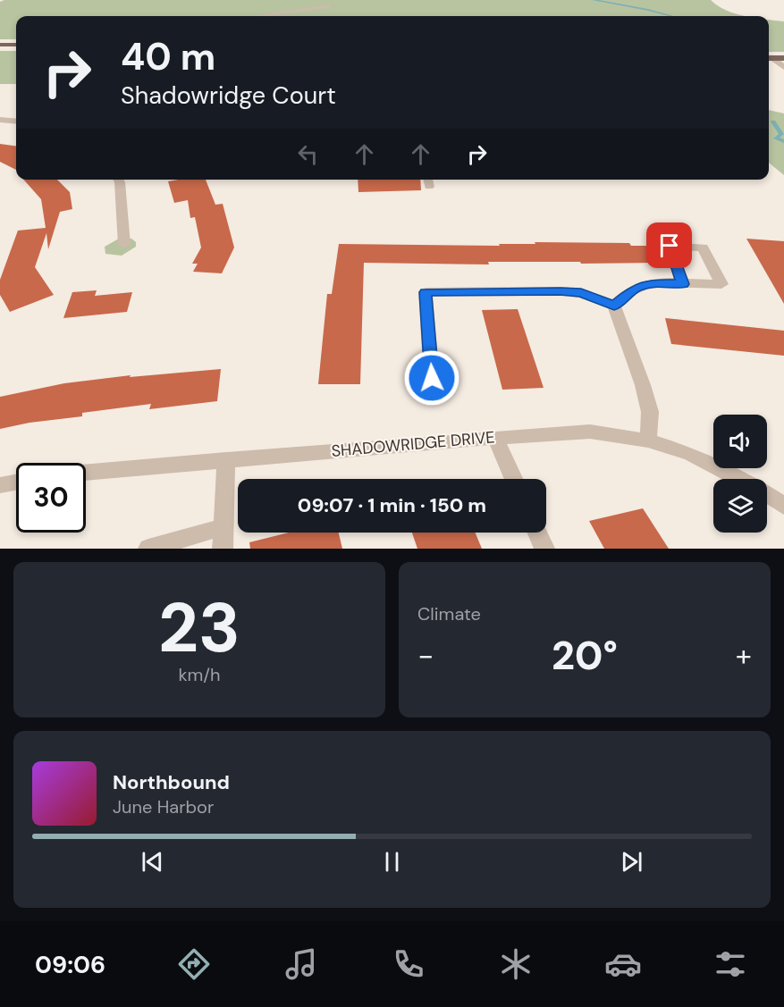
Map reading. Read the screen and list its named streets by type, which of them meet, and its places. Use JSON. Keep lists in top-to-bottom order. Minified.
{"streets":{"street":["SHADOWRIDGE DRIVE"]},"page":{"turn":["40 m","Shadowridge Court"],"limit":"30","trip":"09:07 · 1 min · 150 m","tile":[["23","km/h"],"Climate"],"heat":["−","20°","+"],"song":["Northbound","June Harbor"],"tabs":"09:06"}}
